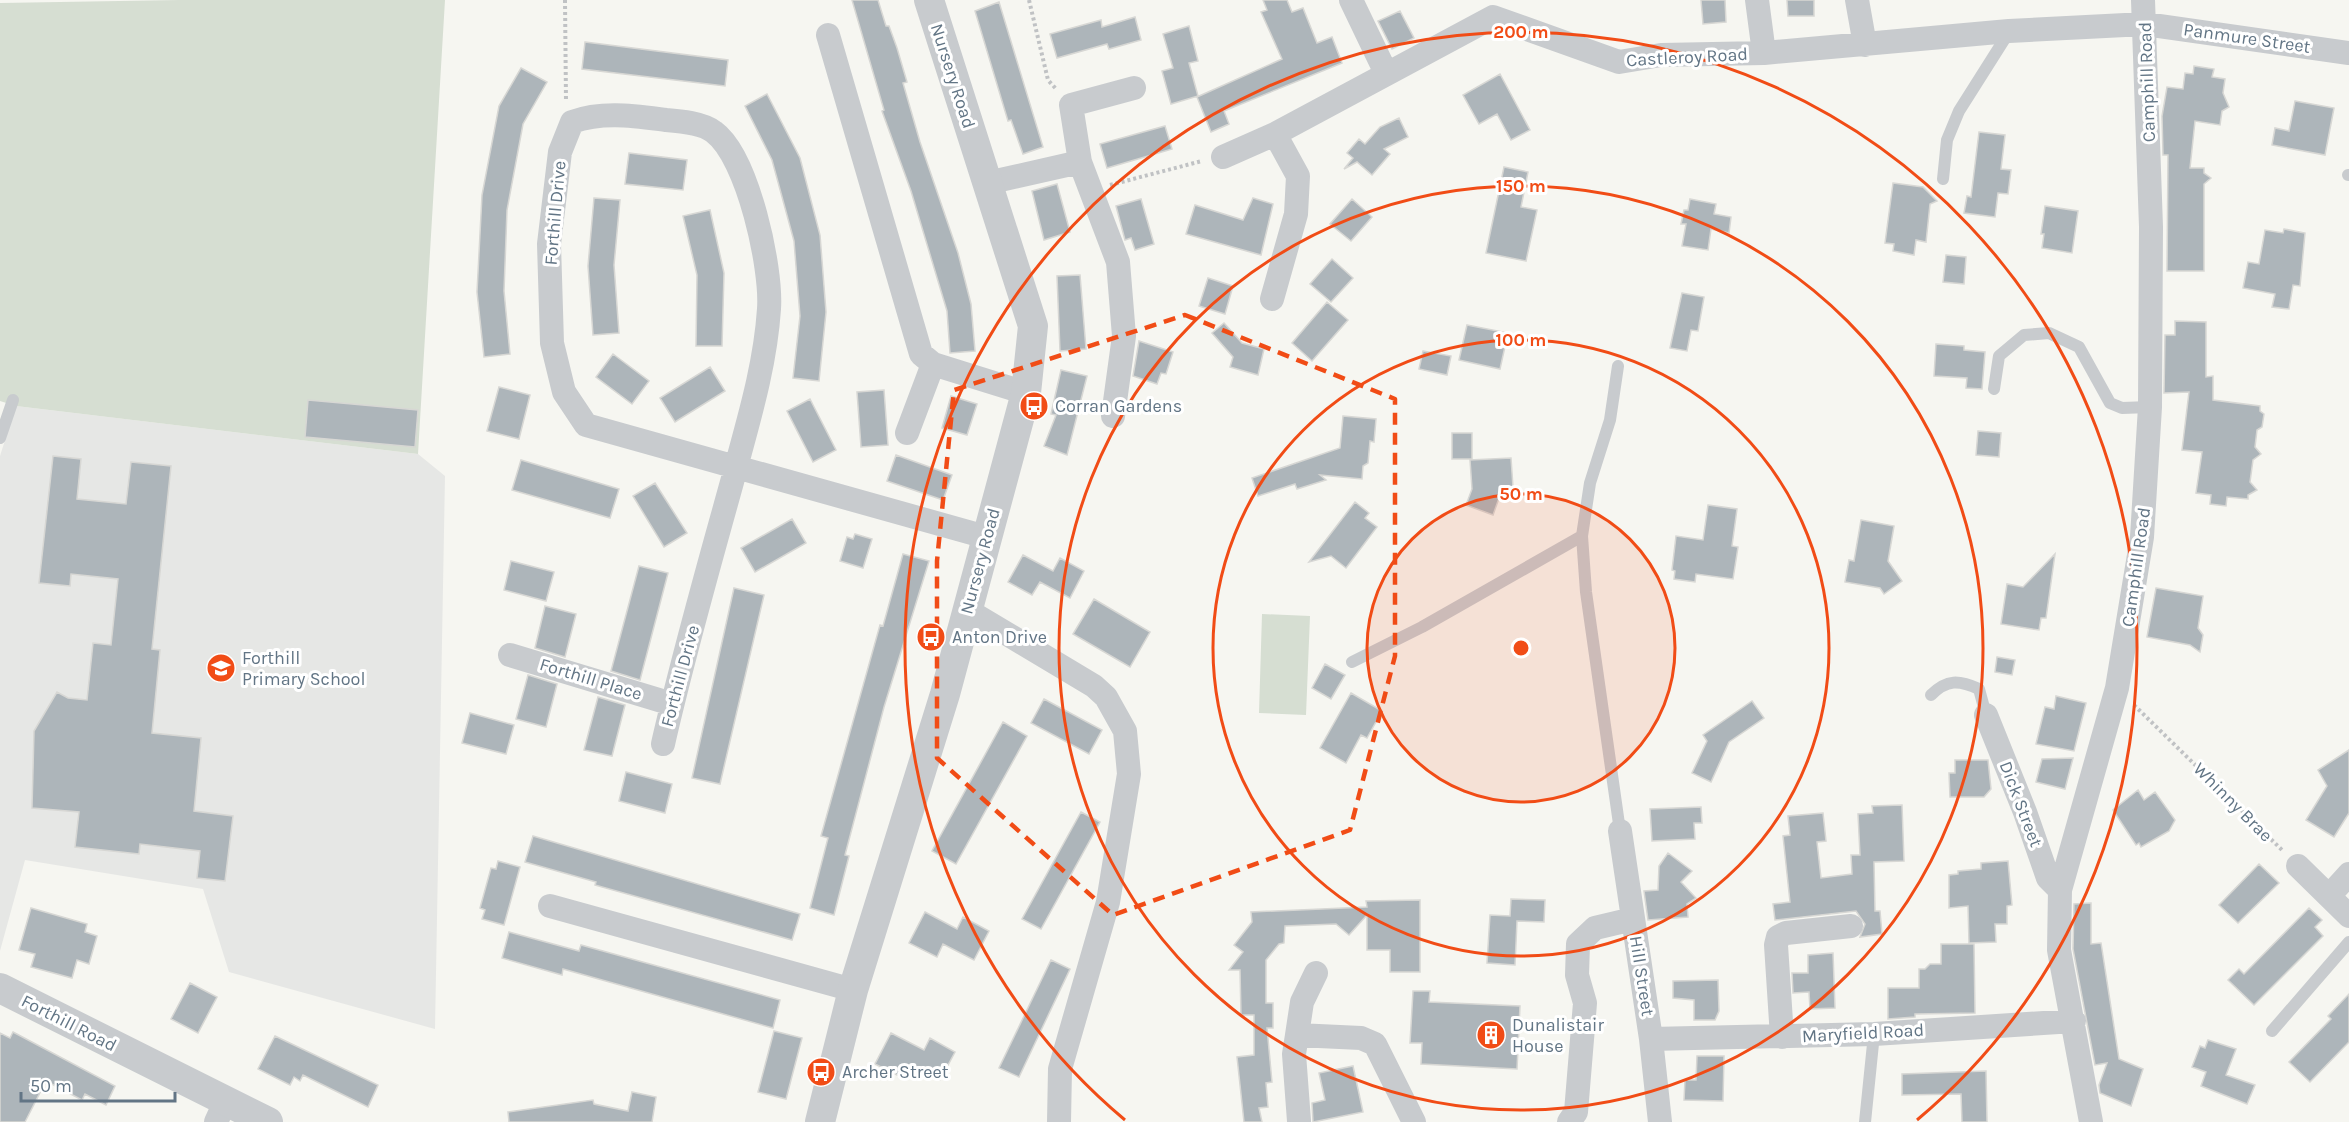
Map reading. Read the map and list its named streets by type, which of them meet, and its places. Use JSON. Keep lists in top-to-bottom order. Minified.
{"streets":{"street":["Panmure Street","Castleroy Road","Nursery Road","Camphill Road","Forthill Drive","Forthill Place","Dick Street","Hill Street","Forthill Road","Maryfield Road"],"path":["Whinny Brae"]},"crossings":[["Panmure Street","Castleroy Road"],["Panmure Street","Camphill Road"],["Castleroy Road","Camphill Road"],["Nursery Road","Forthill Drive"],["Camphill Road","Whinny Brae"],["Camphill Road","Dick Street"],["Camphill Road","Maryfield Road"],["Forthill Drive","Forthill Place"],["Hill Street","Maryfield Road"]],"places":{"bus stop":["Corran Gardens","Anton Drive","Archer Street"],"school or university":["Forthill Primary School"],"building":["Dunalistair House"]},"scale_bar":"50 m","rings":["200 m","150 m","100 m","50 m"]}
